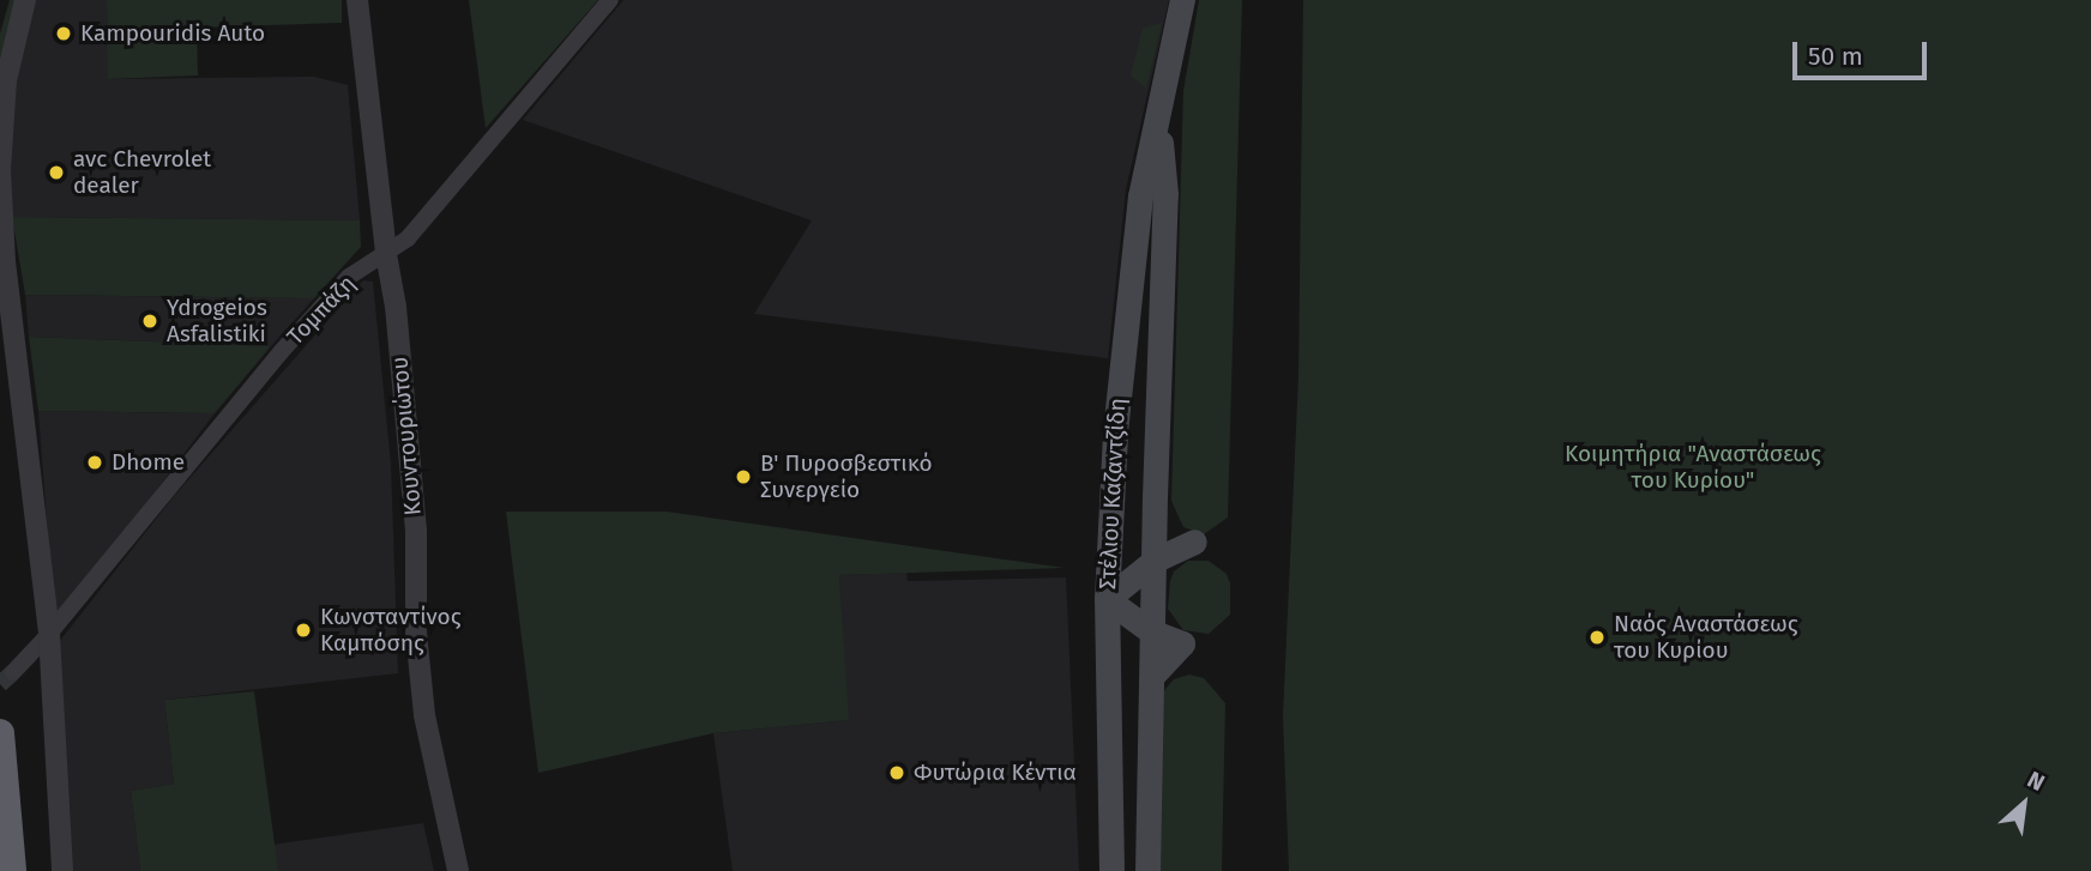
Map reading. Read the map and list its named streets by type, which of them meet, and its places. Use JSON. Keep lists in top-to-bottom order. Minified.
{"streets":{"main road":["Στέλιου Καζαντζίδη"],"street":["Τομπάζη","Κουντουριώτου"]},"crossings":[["Τομπάζη","Κουντουριώτου"]],"parks":["Κοιμητήρια \"Αναστάσεως του Κυρίου\""],"places":["Kampouridis Auto","avc Chevrolet dealer","Ydrogeios Asfalistiki","Dhome","Β' Πυροσβεστικό Συνεργείο","Κωνσταντίνος Καμπόσης","Ναός Αναστάσεως του Κυρίου","Φυτώρια Κέντια"],"scale_bar":"50 m","north":"top right"}
